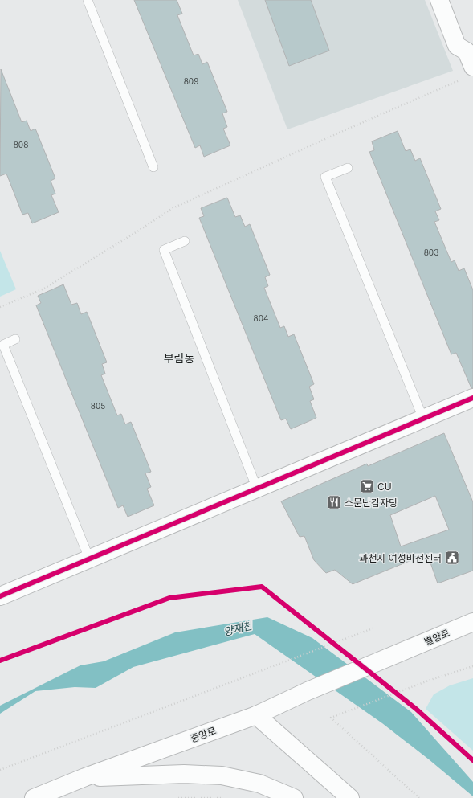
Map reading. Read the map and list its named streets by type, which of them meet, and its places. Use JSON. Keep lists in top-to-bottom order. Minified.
{"streets":{"street":["별양로","중앙로"]},"crossings":[["별양로","중앙로"]],"districts":["부림동"],"water":["양재천"],"places":{"supermarket":["CU"],"restaurant":["소문난감자탕"],"public building":["과천시 여성비전센터"]},"house_numbers":["809","808","803","804","805"]}
